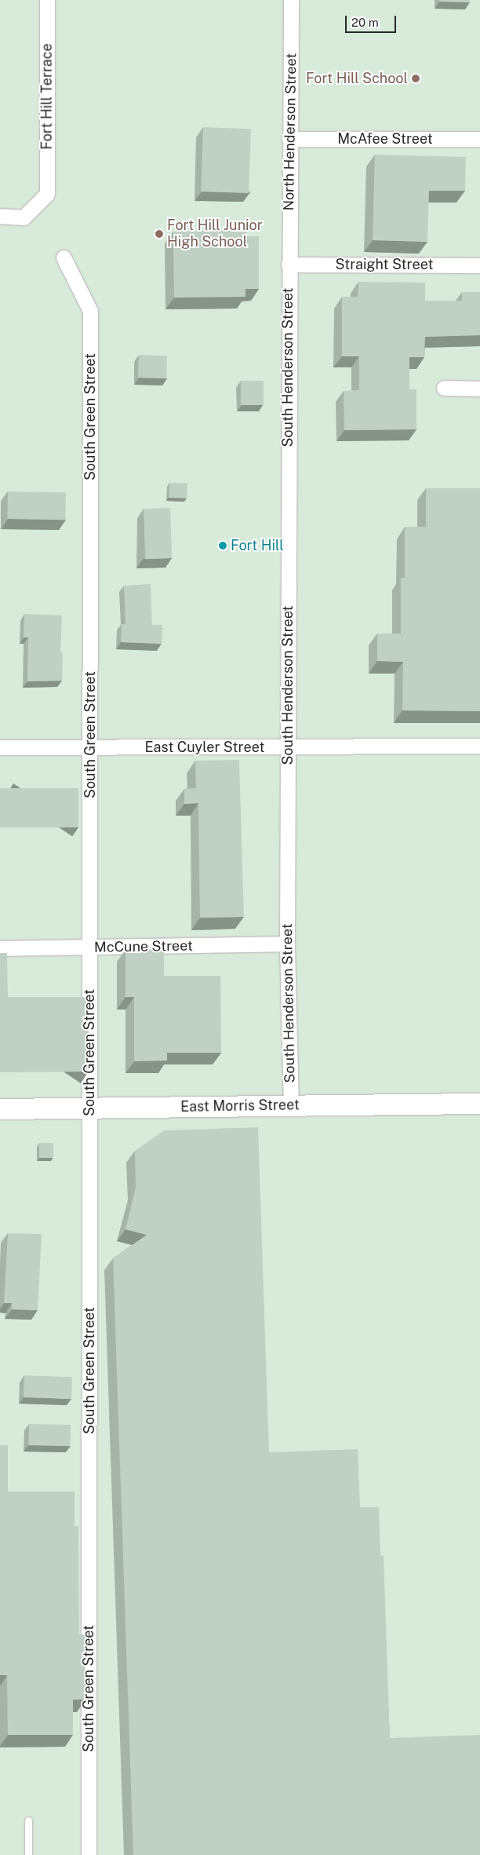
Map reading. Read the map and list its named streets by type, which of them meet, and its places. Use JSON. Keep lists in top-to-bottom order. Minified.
{"streets":{"main road":["East Morris Street"],"street":["Fort Hill Terrace","North Henderson Street","McAfee Street","Straight Street","South Henderson Street","South Green Street","East Cuyler Street","McCune Street"]},"crossings":[["North Henderson Street","McAfee Street"],["North Henderson Street","Straight Street"],["North Henderson Street","South Henderson Street"],["Straight Street","South Henderson Street"],["South Henderson Street","East Cuyler Street"],["South Henderson Street","McCune Street"],["South Henderson Street","East Morris Street"],["South Green Street","East Cuyler Street"],["South Green Street","McCune Street"],["South Green Street","East Morris Street"]],"places":["Fort Hill School","Fort Hill Junior High School","Fort Hill"],"scale_bar":"20 m"}
